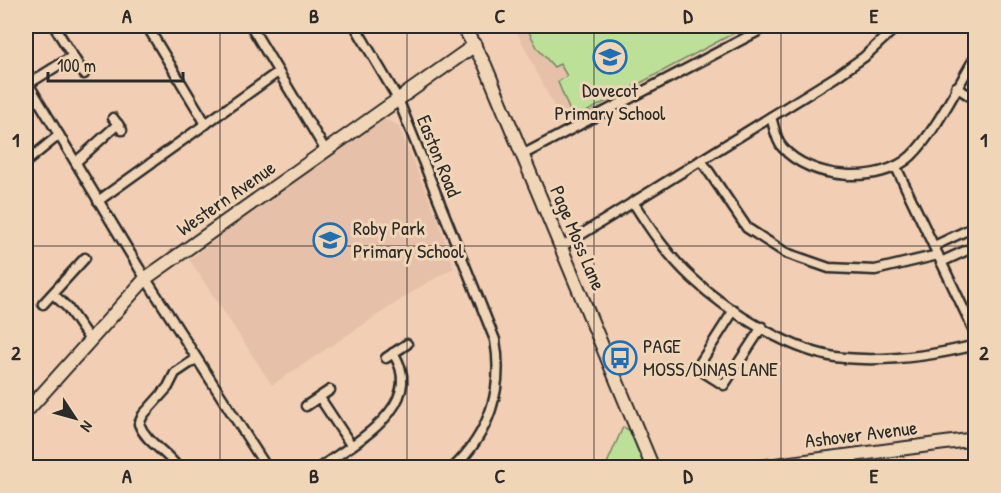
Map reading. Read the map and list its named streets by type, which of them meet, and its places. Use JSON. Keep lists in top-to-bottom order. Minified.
{"streets":{"street":["Easton Road","Western Avenue","Page Moss Lane","Ashover Avenue"]},"crossings":[["Easton Road","Western Avenue"],["Western Avenue","Page Moss Lane"]],"places":{"school or university":["Dovecot Primary School","Roby Park Primary School"],"bus stop":["PAGE MOSS/DINAS LANE"]},"scale_bar":"100 m","north":"bottom right","grid":{"columns":["A","B","C","D","E"],"rows":["1","2"]}}
